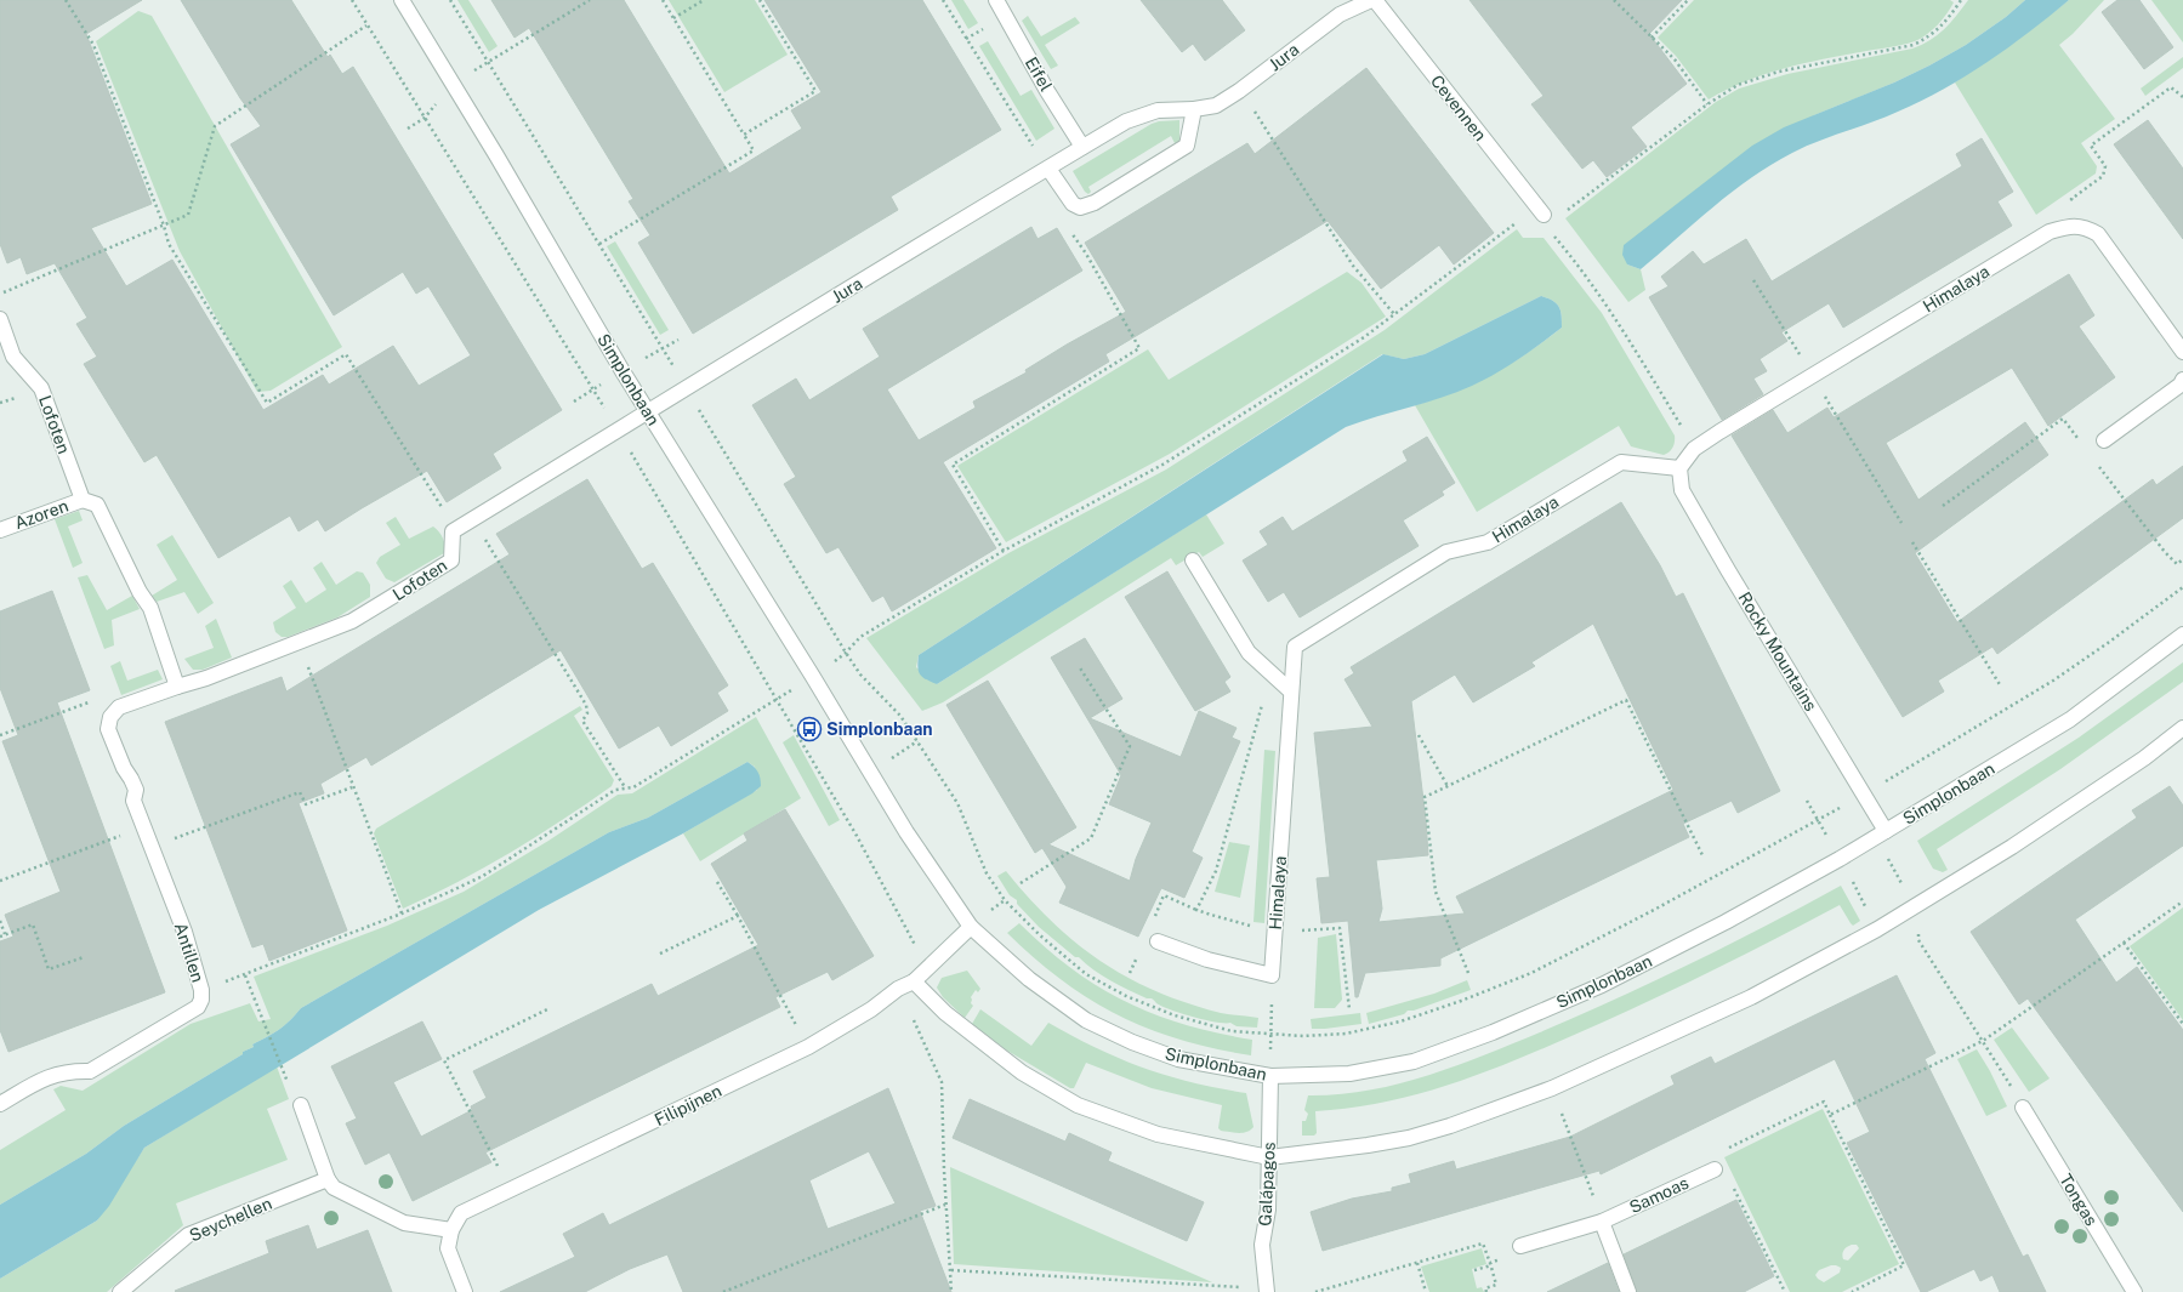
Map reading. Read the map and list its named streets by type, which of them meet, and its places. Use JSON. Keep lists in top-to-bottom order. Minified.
{"streets":{"street":["Jura","Eifel","Cevennen","Himalaya","Simplonbaan","Lofoten","Azoren","Rocky Mountains","Antillen","Filipijnen","Galápagos","Samoas","Tongas","Seychellen"]},"crossings":[["Jura","Eifel"],["Jura","Cevennen"],["Jura","Simplonbaan"],["Himalaya","Rocky Mountains"],["Simplonbaan","Rocky Mountains"],["Simplonbaan","Filipijnen"],["Simplonbaan","Galápagos"],["Lofoten","Azoren"],["Lofoten","Antillen"]],"places":{"bus stop":["Simplonbaan"]}}
